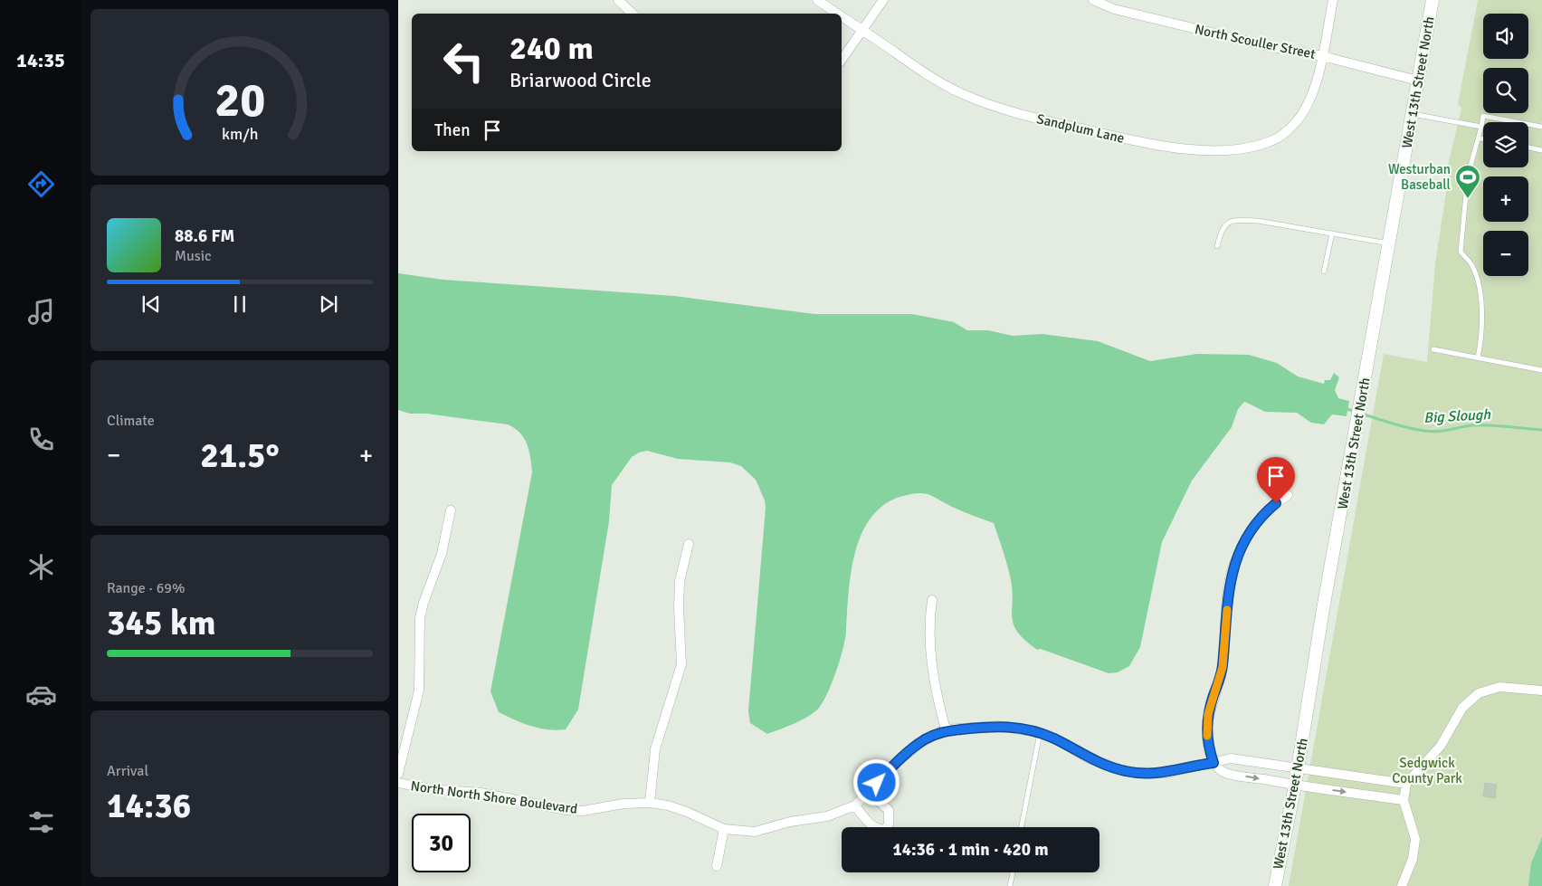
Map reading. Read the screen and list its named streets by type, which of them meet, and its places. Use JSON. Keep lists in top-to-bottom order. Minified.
{"streets":{"street":["North Scouller Street","West 13th Street North","Sandplum Lane","North North Shore Boulevard"]},"crossings":[["North Scouller Street","West 13th Street North"],["North Scouller Street","Sandplum Lane"],["West 13th Street North","North North Shore Boulevard"]],"water":["Big Slough"],"parks":["Sedgwick County Park"],"places":{"sports":["Westurban Baseball"]},"page":{"tabs":"14:35","map_buttons":["+","−"],"turn":["240 m","Briarwood Circle"],"then":"Then","song":["88.6 FM","Music"],"tile":["Climate",["Range · 69%","345 km"],["Arrival","14:36"]],"heat":["−","21.5°","+"],"limit":"30","trip":"14:36 · 1 min · 420 m","gauge":["20","km/h"]}}
